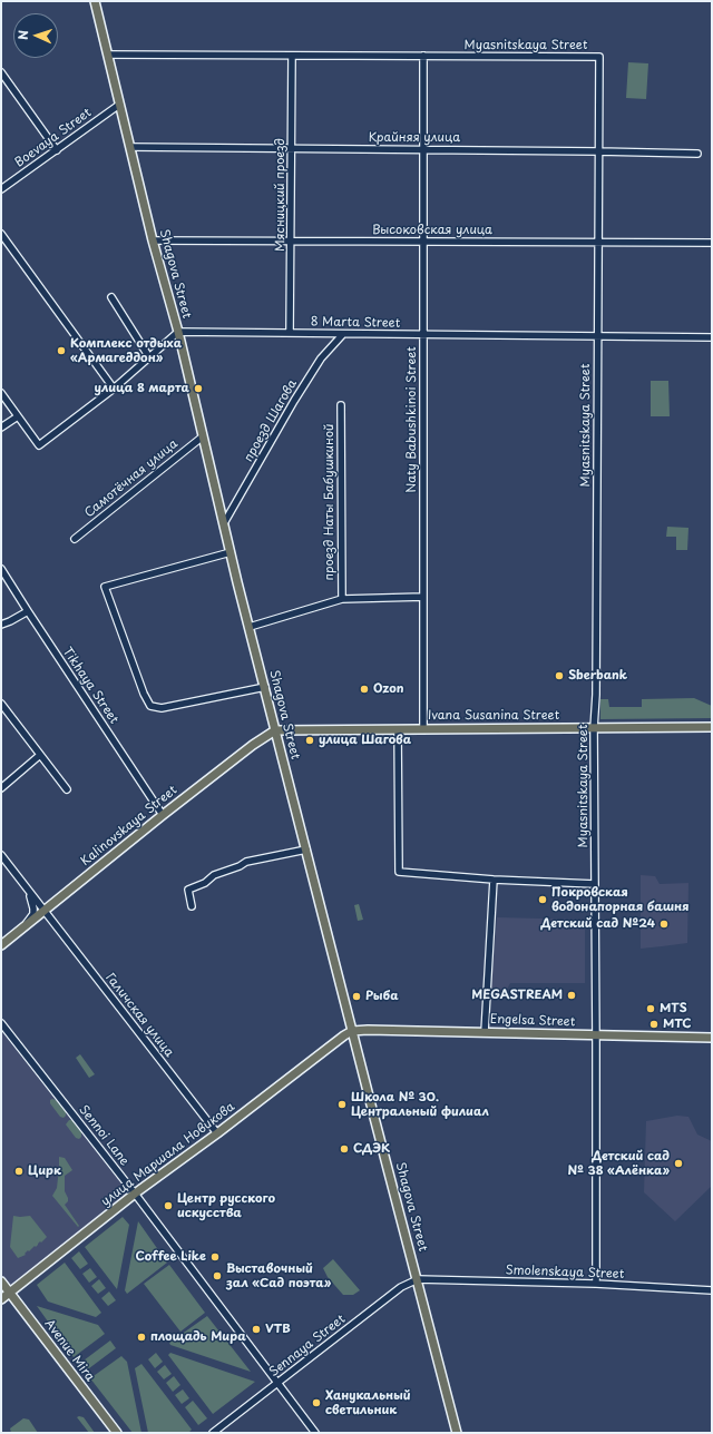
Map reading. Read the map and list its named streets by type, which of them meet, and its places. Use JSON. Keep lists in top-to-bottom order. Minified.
{"streets":{"main road":["Shagova Street","Ivana Susanina Street","Kalinovskaya Street","Engelsa Street","улица Маршала Новикова","Avenue Mira"],"street":["Myasnitskaya Street","Boevaya Street","Крайняя улица","Мясницкий проезд","Высоковская улица","8 Marta Street","Naty Babushkinoi Street","проезд Шагова","Самотёчная улица","проезд Наты Бабушкиной","Tikhaya Street","Галичская улица","Sennoi Lane","Smolenskaya Street","Sennaya Street"]},"crossings":[["Myasnitskaya Street","Крайняя улица"],["Myasnitskaya Street","Мясницкий проезд"],["Myasnitskaya Street","Высоковская улица"],["Myasnitskaya Street","Shagova Street"],["Myasnitskaya Street","8 Marta Street"],["Myasnitskaya Street","Naty Babushkinoi Street"],["Myasnitskaya Street","Ivana Susanina Street"],["Myasnitskaya Street","Engelsa Street"],["Myasnitskaya Street","Smolenskaya Street"],["Boevaya Street","Shagova Street"],["Крайняя улица","Мясницкий проезд"],["Крайняя улица","Shagova Street"],["Крайняя улица","Naty Babushkinoi Street"],["Мясницкий проезд","Высоковская улица"],["Мясницкий проезд","8 Marta Street"],["Высоковская улица","Shagova Street"],["Высоковская улица","Naty Babushkinoi Street"],["Shagova Street","8 Marta Street"],["Shagova Street","проезд Шагова"],["Shagova Street","Самотёчная улица"],["Shagova Street","Ivana Susanina Street"],["Shagova Street","Kalinovskaya Street"],["Shagova Street","Engelsa Street"],["Shagova Street","улица Маршала Новикова"],["Shagova Street","Smolenskaya Street"],["Shagova Street","Sennaya Street"],["8 Marta Street","Naty Babushkinoi Street"],["8 Marta Street","проезд Шагова"],["Naty Babushkinoi Street","Ivana Susanina Street"],["Tikhaya Street","Kalinovskaya Street"],["Ivana Susanina Street","Kalinovskaya Street"],["Kalinovskaya Street","Галичская улица"],["Галичская улица","улица Маршала Новикова"],["Engelsa Street","улица Маршала Новикова"],["Sennoi Lane","улица Маршала Новикова"],["Sennoi Lane","Sennaya Street"],["улица Маршала Новикова","Avenue Mira"],["Smolenskaya Street","Sennaya Street"]],"places":["Комплекс отдыха «Армагеддон»","улица 8 марта","Sberbank","Ozon","улица Шагова","Покровская водонапорная башня","Детский сад №24","MEGASTREAM","Рыба","MTS","МТС","Школа № 30. Центральный филиал","СДЭК","Детский сад № 38 «Алёнка»","Цирк","Центр русского искусства","Coffee Like","Выставочный зал «Сад поэта»","VTB","площадь Мира","Ханукальный светильник"],"north":"left"}
